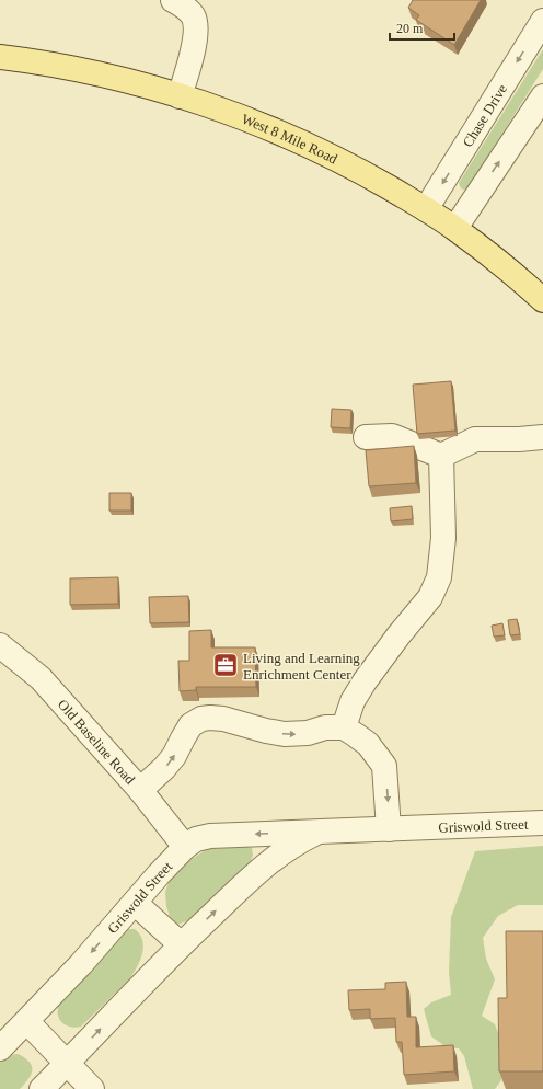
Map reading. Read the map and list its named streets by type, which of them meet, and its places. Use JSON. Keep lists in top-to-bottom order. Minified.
{"streets":{"main road":["West 8 Mile Road"],"street":["Chase Drive","Old Baseline Road","Griswold Street"]},"crossings":[["Chase Drive","West 8 Mile Road"],["Old Baseline Road","Griswold Street"]],"places":{"office":["Living and Learning Enrichment Center"]},"scale_bar":"20 m"}
